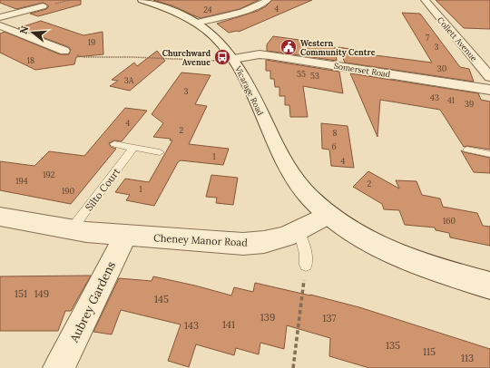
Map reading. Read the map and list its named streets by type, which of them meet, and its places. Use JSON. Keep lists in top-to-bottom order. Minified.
{"streets":{"street":["Collett Avenue","Somerset Road","Vicarage Road","Cheney Manor Road","Aubrey Gardens"],"lane":["Silto Court"]},"crossings":[["Somerset Road","Vicarage Road"],["Vicarage Road","Cheney Manor Road"],["Silto Court","Cheney Manor Road"],["Cheney Manor Road","Aubrey Gardens"]],"places":{"public building":["Western Community Centre"],"bus stop":["Churchward Avenue"]},"house_numbers":["4","24","7","19","3","18","30","55","53","3A","3","43","41","39","4","2","8","6","1","4","192","194","2","1","190","160","151","149","145","139","137","141","143","135","115","113"],"north":"left"}
